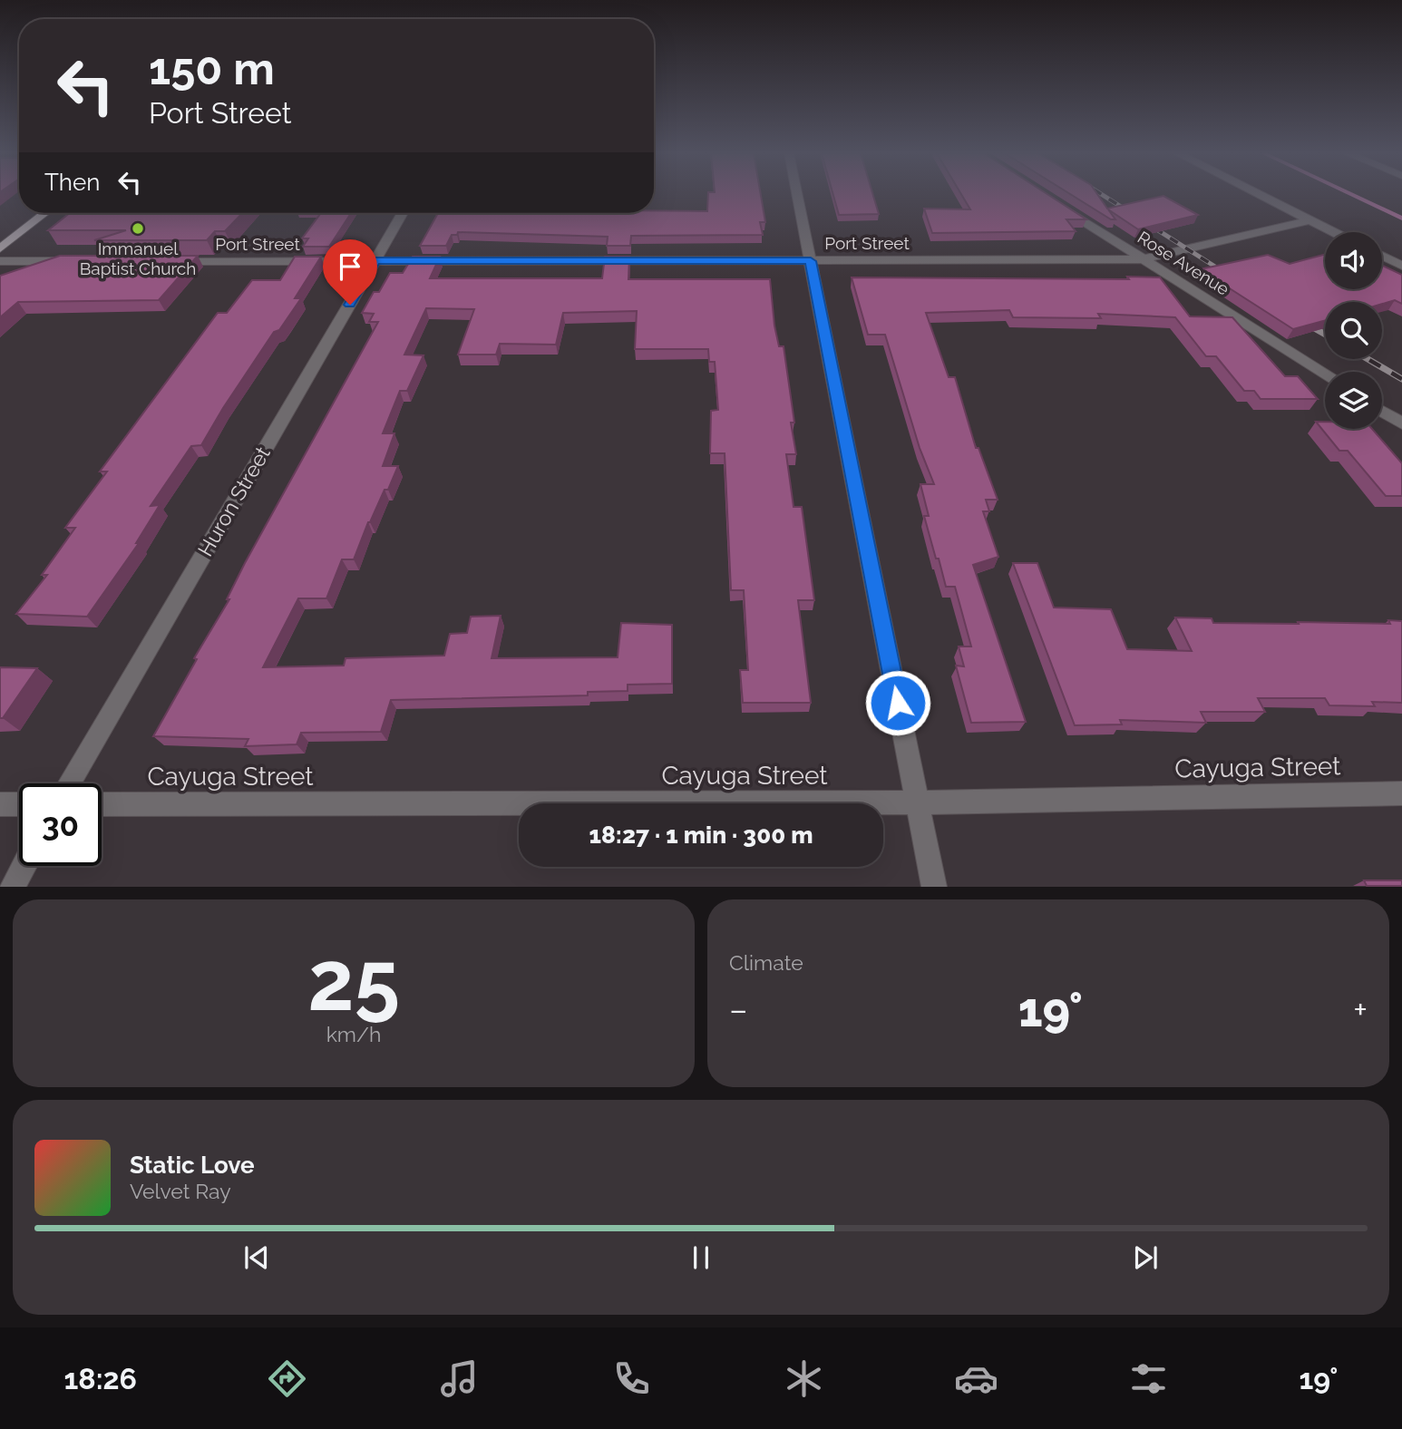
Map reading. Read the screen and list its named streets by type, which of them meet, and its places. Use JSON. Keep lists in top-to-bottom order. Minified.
{"streets":{"street":["Port Street","Rose Avenue","Huron Street","Cayuga Street"]},"crossings":[["Port Street","Rose Avenue"],["Port Street","Huron Street"]],"places":["Immanuel Baptist Church"],"page":{"turn":["150 m","Port Street"],"then":"Then","limit":"30","trip":"18:27 · 1 min · 300 m","tile":[["25","km/h"],"Climate"],"heat":["−","19°","+"],"song":["Static Love","Velvet Ray"],"tabs":["18:26","19°"]}}
